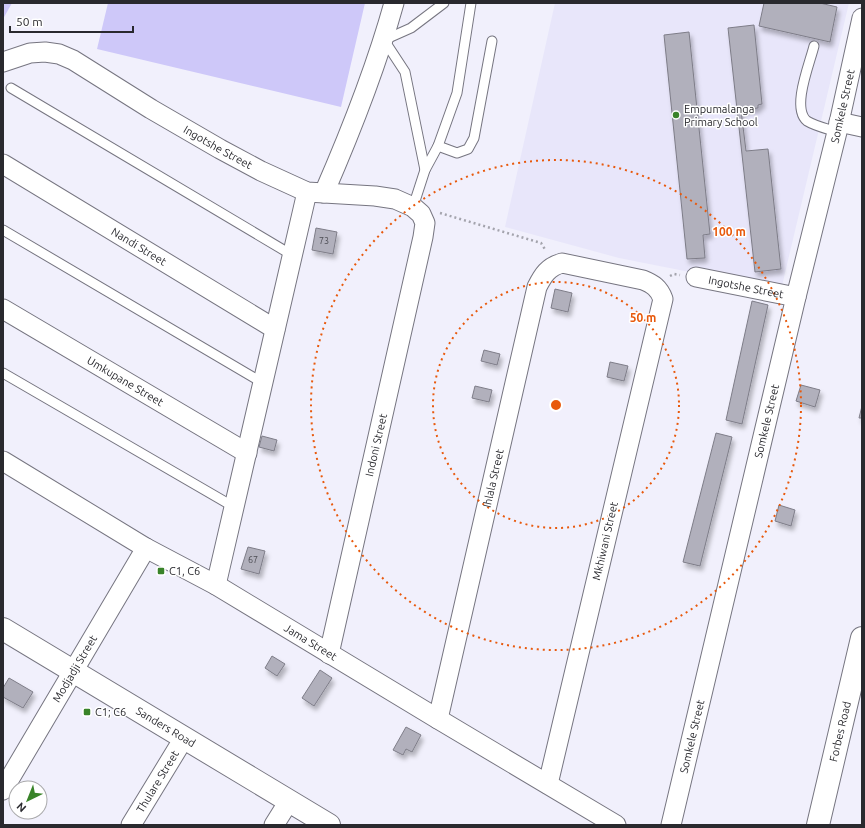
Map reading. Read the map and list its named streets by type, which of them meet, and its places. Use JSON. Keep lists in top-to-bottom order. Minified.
{"streets":{"street":["Somkele Street","Ingotshe Street","Nandi Street","Umkupane Street","Indoni Street","Ihlala Street","Mkhiwani Street","Jama Street","Modjadji Street","Sanders Road","Forbes Road","Thulare Street"]},"crossings":[["Somkele Street","Ingotshe Street"],["Ingotshe Street","Indoni Street"],["Indoni Street","Jama Street"],["Ihlala Street","Jama Street"],["Mkhiwani Street","Jama Street"],["Jama Street","Modjadji Street"],["Modjadji Street","Sanders Road"],["Sanders Road","Thulare Street"]],"places":{"other":["Empumalanga Primary School"],"transit":["C1, C6","C1; C6"]},"house_numbers":["73","67"],"scale_bar":"50 m","north":"bottom left","rings":["100 m","50 m"]}
